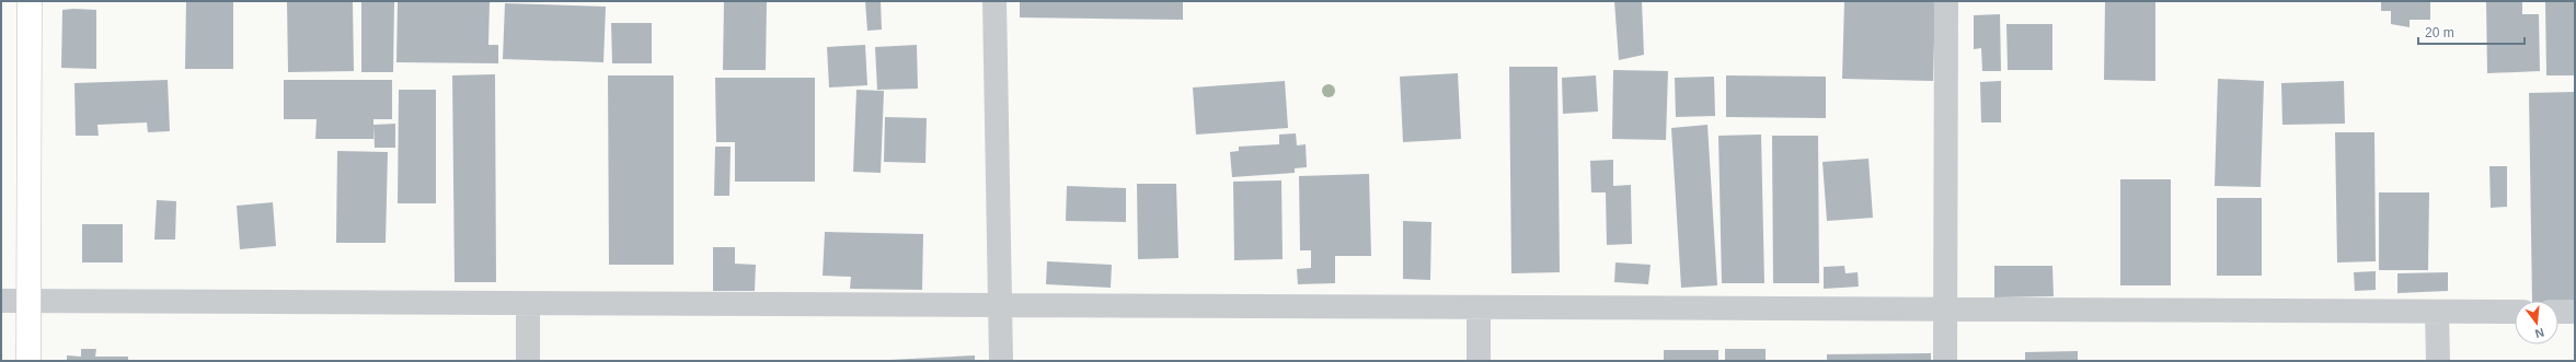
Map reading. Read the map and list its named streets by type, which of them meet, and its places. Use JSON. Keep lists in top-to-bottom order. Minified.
{"scale_bar":"20 m","north":"bottom"}
